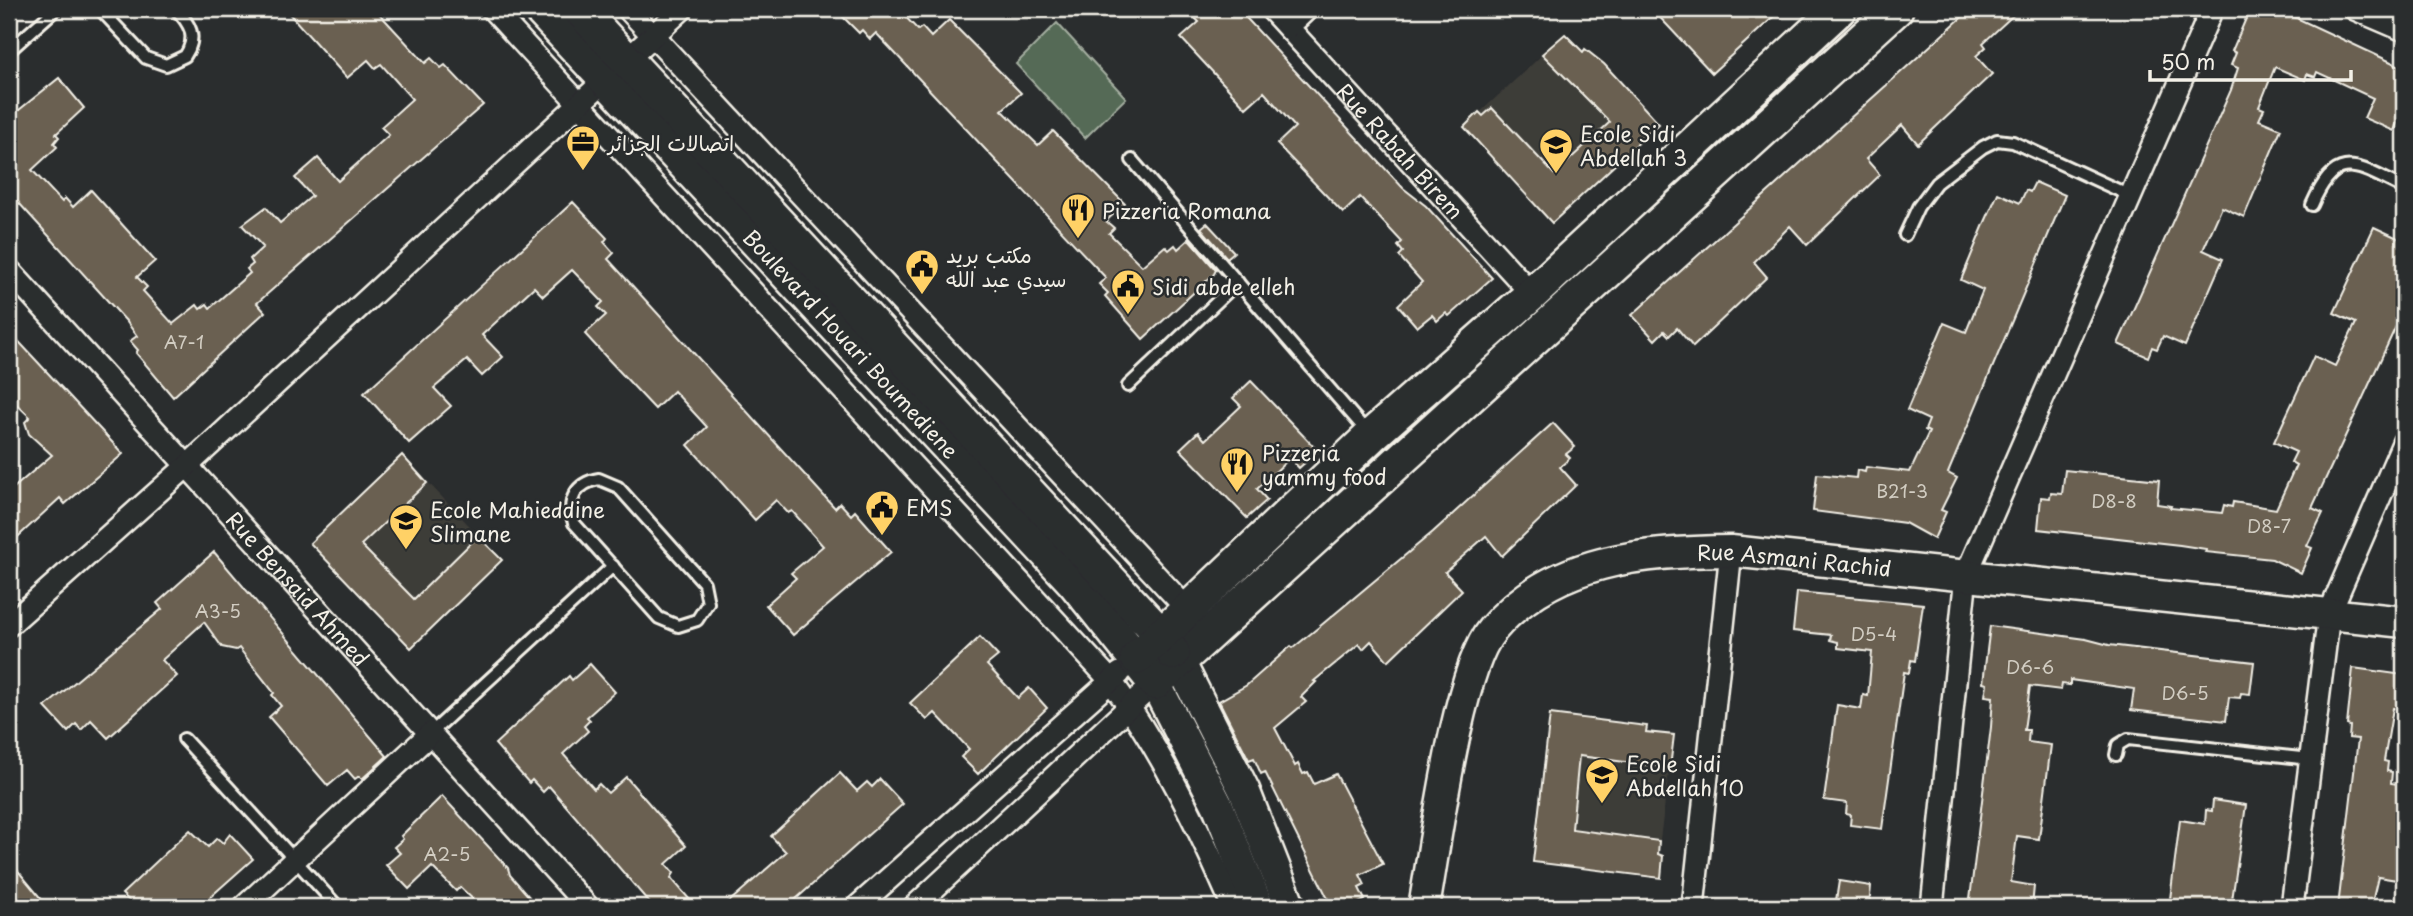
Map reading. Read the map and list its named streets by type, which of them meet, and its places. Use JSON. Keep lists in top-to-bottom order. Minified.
{"streets":{"main road":["Boulevard Houari Boumediene"],"street":["Rue Rabah Birem","Rue Asmani Rachid","Rue Bensaid Ahmed"]},"places":{"office":["اتصالات الجزائر"],"school or university":["Ecole Sidi Abdellah 3","Ecole Mahieddine Slimane","Ecole Sidi Abdellah 10"],"restaurant":["Pizzeria Romana","Pizzeria yammy food"],"public building":["مكتب بريد سيدي عبد الله","Sidi abde elleh","EMS"]},"house_numbers":["A7-1","B21-3","D8-8","D8-7","A3-5","D5-4","D6-6","D6-5","A2-5"],"scale_bar":"50 m"}
